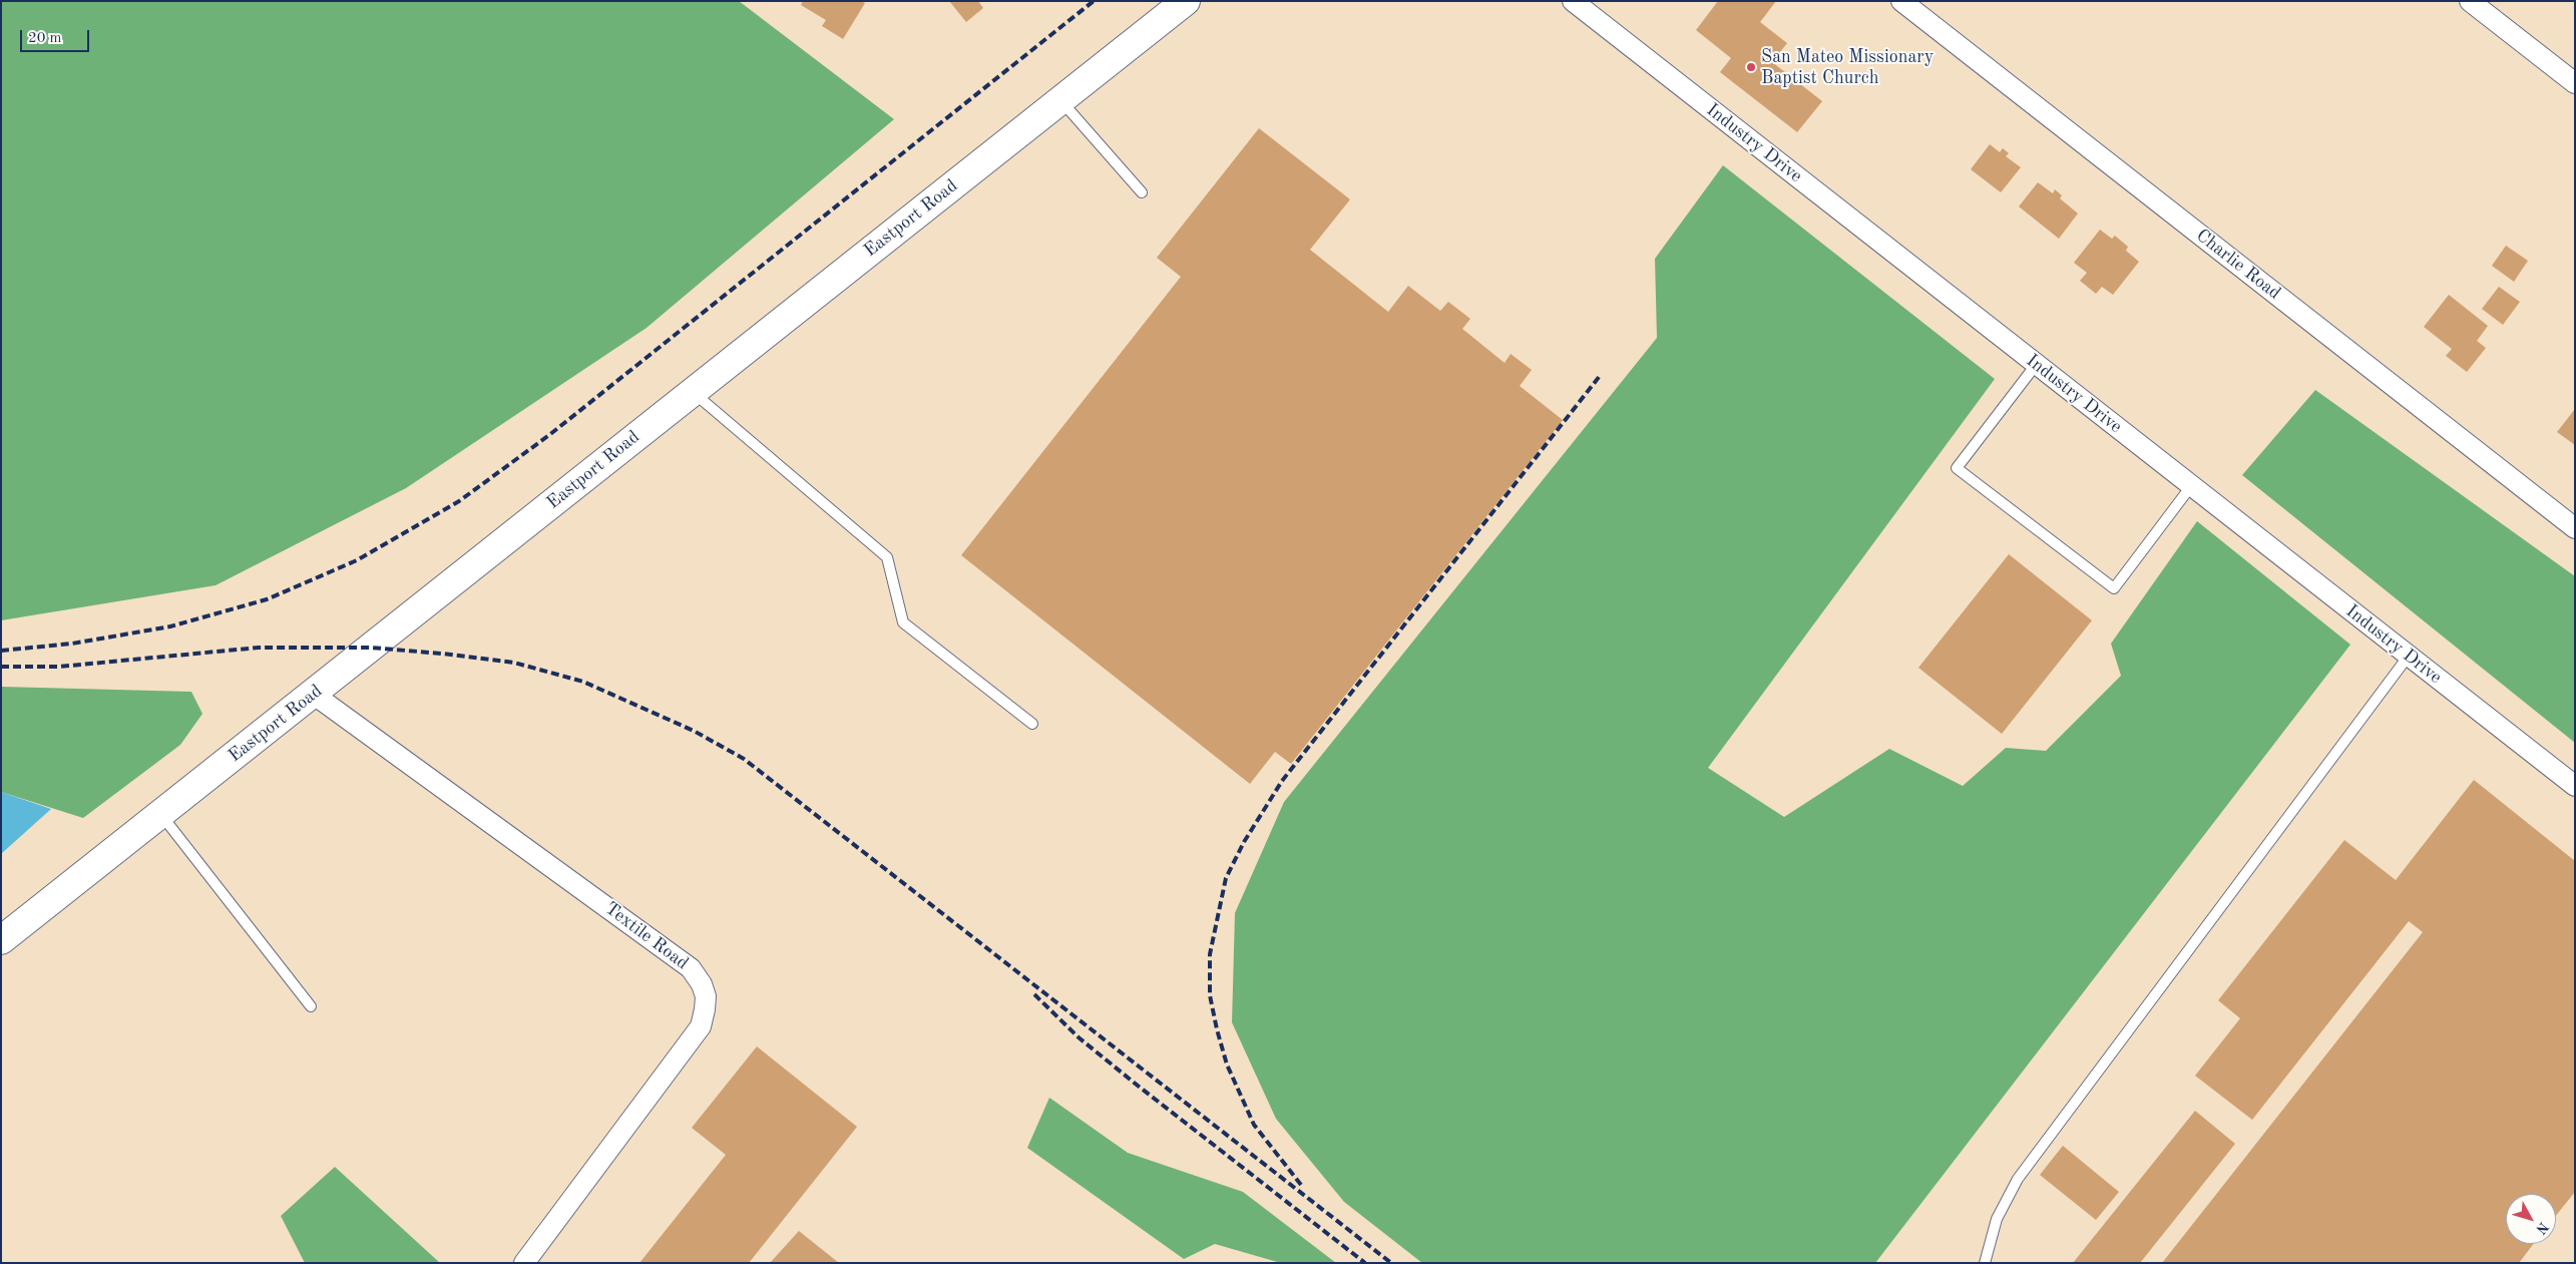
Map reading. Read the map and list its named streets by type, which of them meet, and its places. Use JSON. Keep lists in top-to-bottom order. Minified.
{"streets":{"street":["Industry Drive","Eastport Road","Charlie Road","Textile Road"]},"crossings":[["Eastport Road","Textile Road"]],"places":["San Mateo Missionary Baptist Church"],"scale_bar":"20 m","north":"bottom right"}
